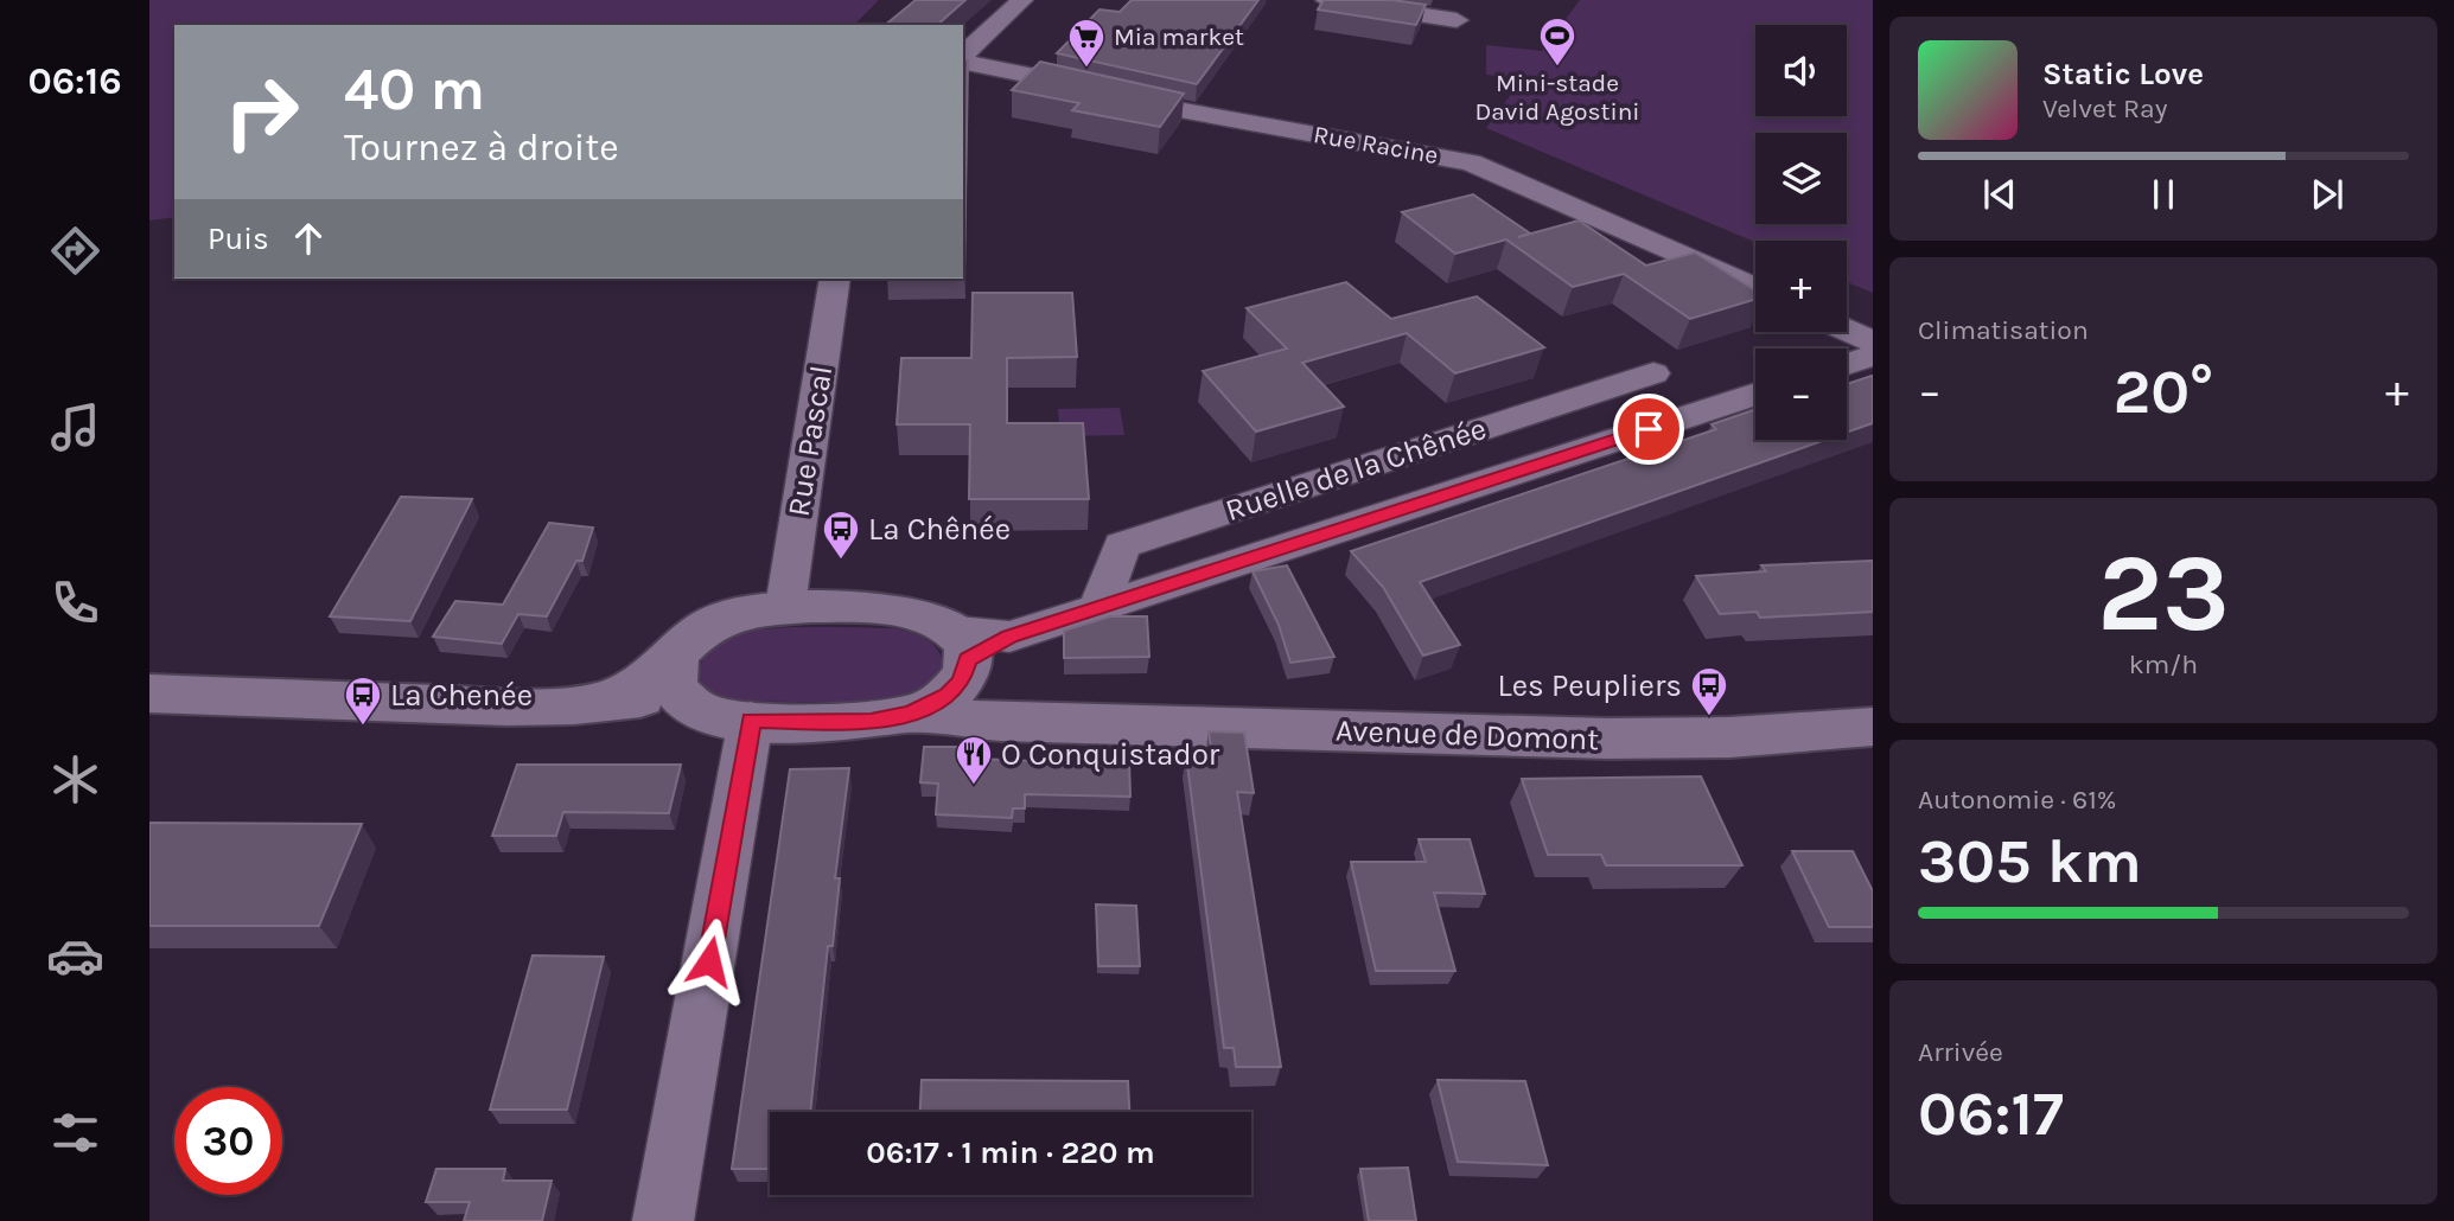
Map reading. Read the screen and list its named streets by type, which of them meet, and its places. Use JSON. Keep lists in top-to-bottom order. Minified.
{"streets":{"main road":["Avenue de Domont"],"street":["Rue Racine","Rue Pascal","Ruelle de la Chênée"]},"places":{"sports":["Mini-stade David Agostini"],"supermarket":["Mia market"],"bus stop":["La Chênée","Les Peupliers","La Chenée"],"restaurant":["O Conquistador"]},"page":{"tabs":"06:16","map_buttons":["+","−"],"turn":["40 m","Tournez à droite"],"song":["Static Love","Velvet Ray"],"then":"Puis","tile":["Climatisation",["23","km/h"],["Autonomie · 61%","305 km"],["Arrivée","06:17"]],"heat":["−","20°","+"],"limit":"30","trip":"06:17 · 1 min · 220 m"}}
